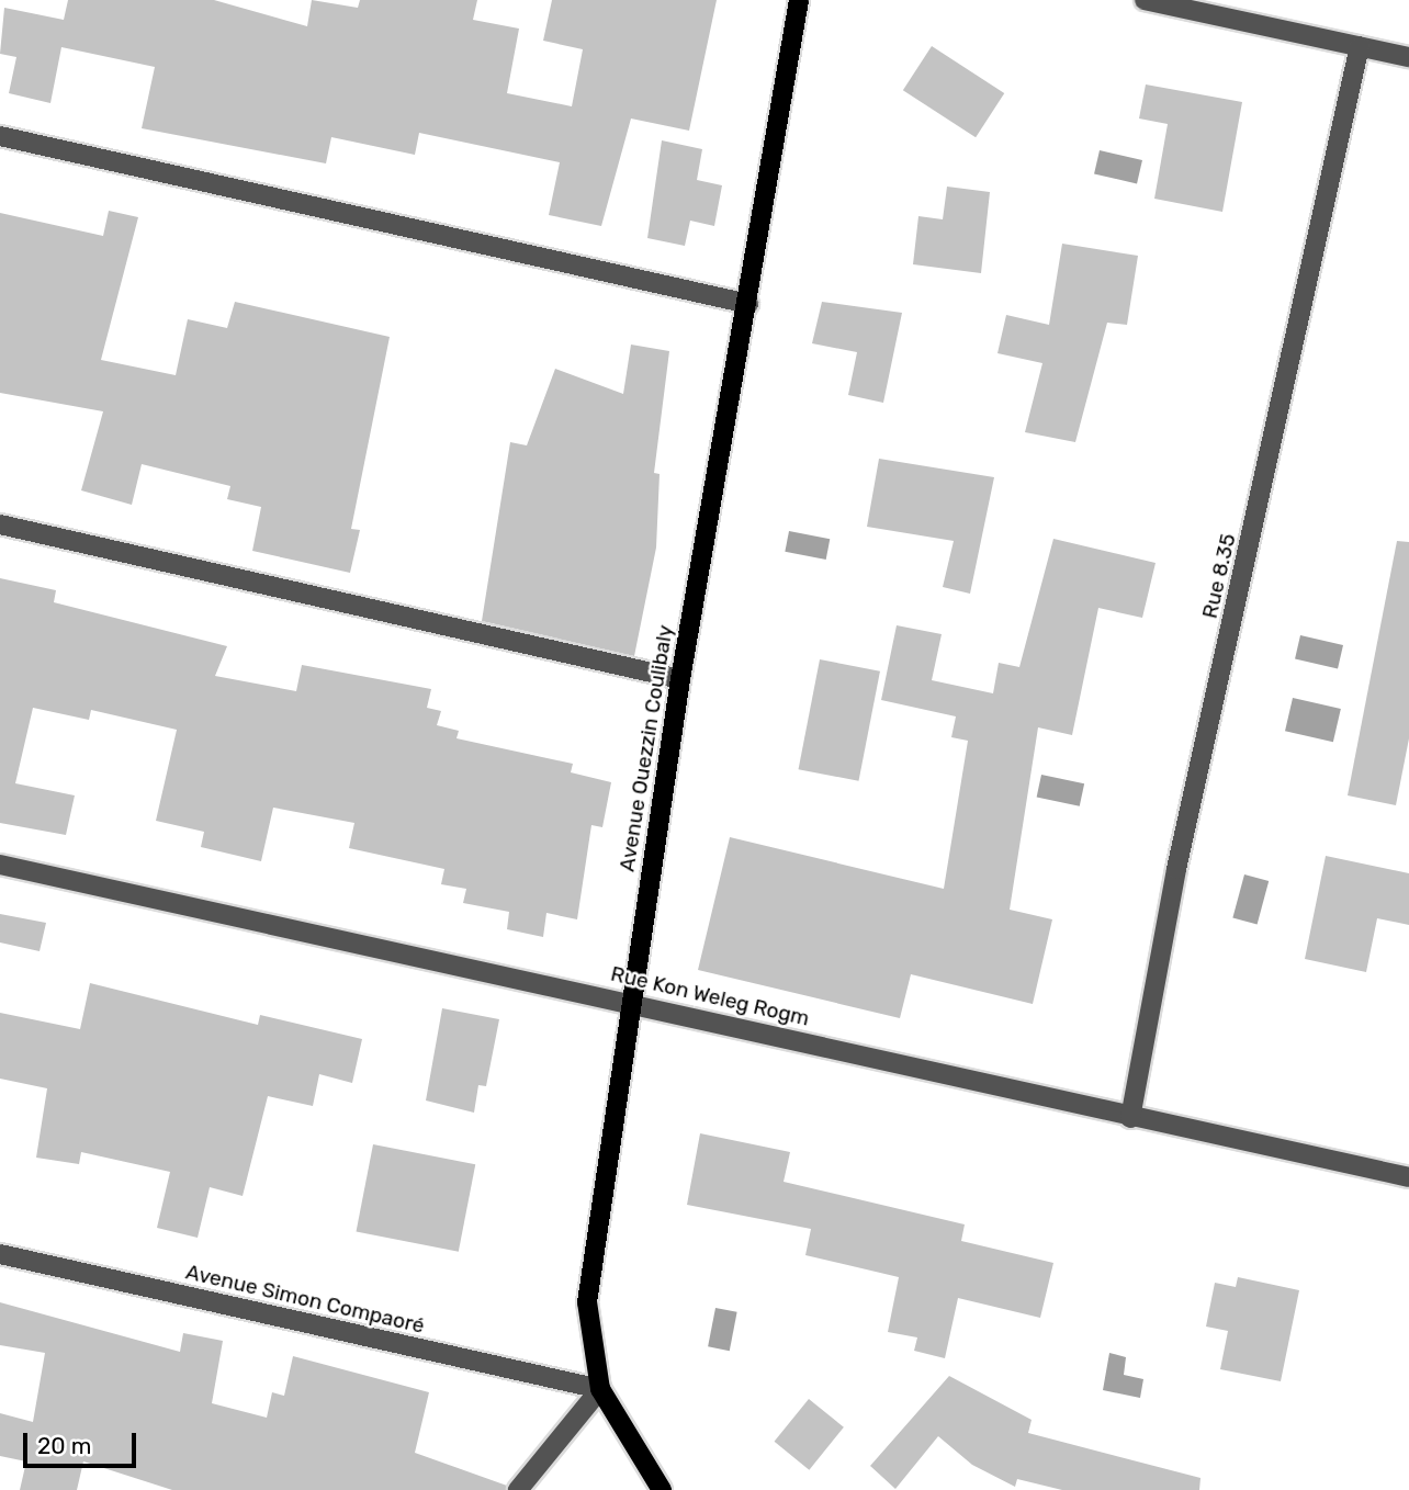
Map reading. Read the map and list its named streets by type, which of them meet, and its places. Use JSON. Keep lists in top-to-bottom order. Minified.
{"streets":{"main road":["Avenue Ouezzin Coulibaly"],"street":["Rue 8.35","Rue Kon Weleg Rogm","Avenue Simon Compaoré"]},"crossings":[["Rue 8.35","Rue Kon Weleg Rogm"],["Avenue Ouezzin Coulibaly","Rue Kon Weleg Rogm"],["Avenue Ouezzin Coulibaly","Avenue Simon Compaoré"]],"scale_bar":"20 m"}
